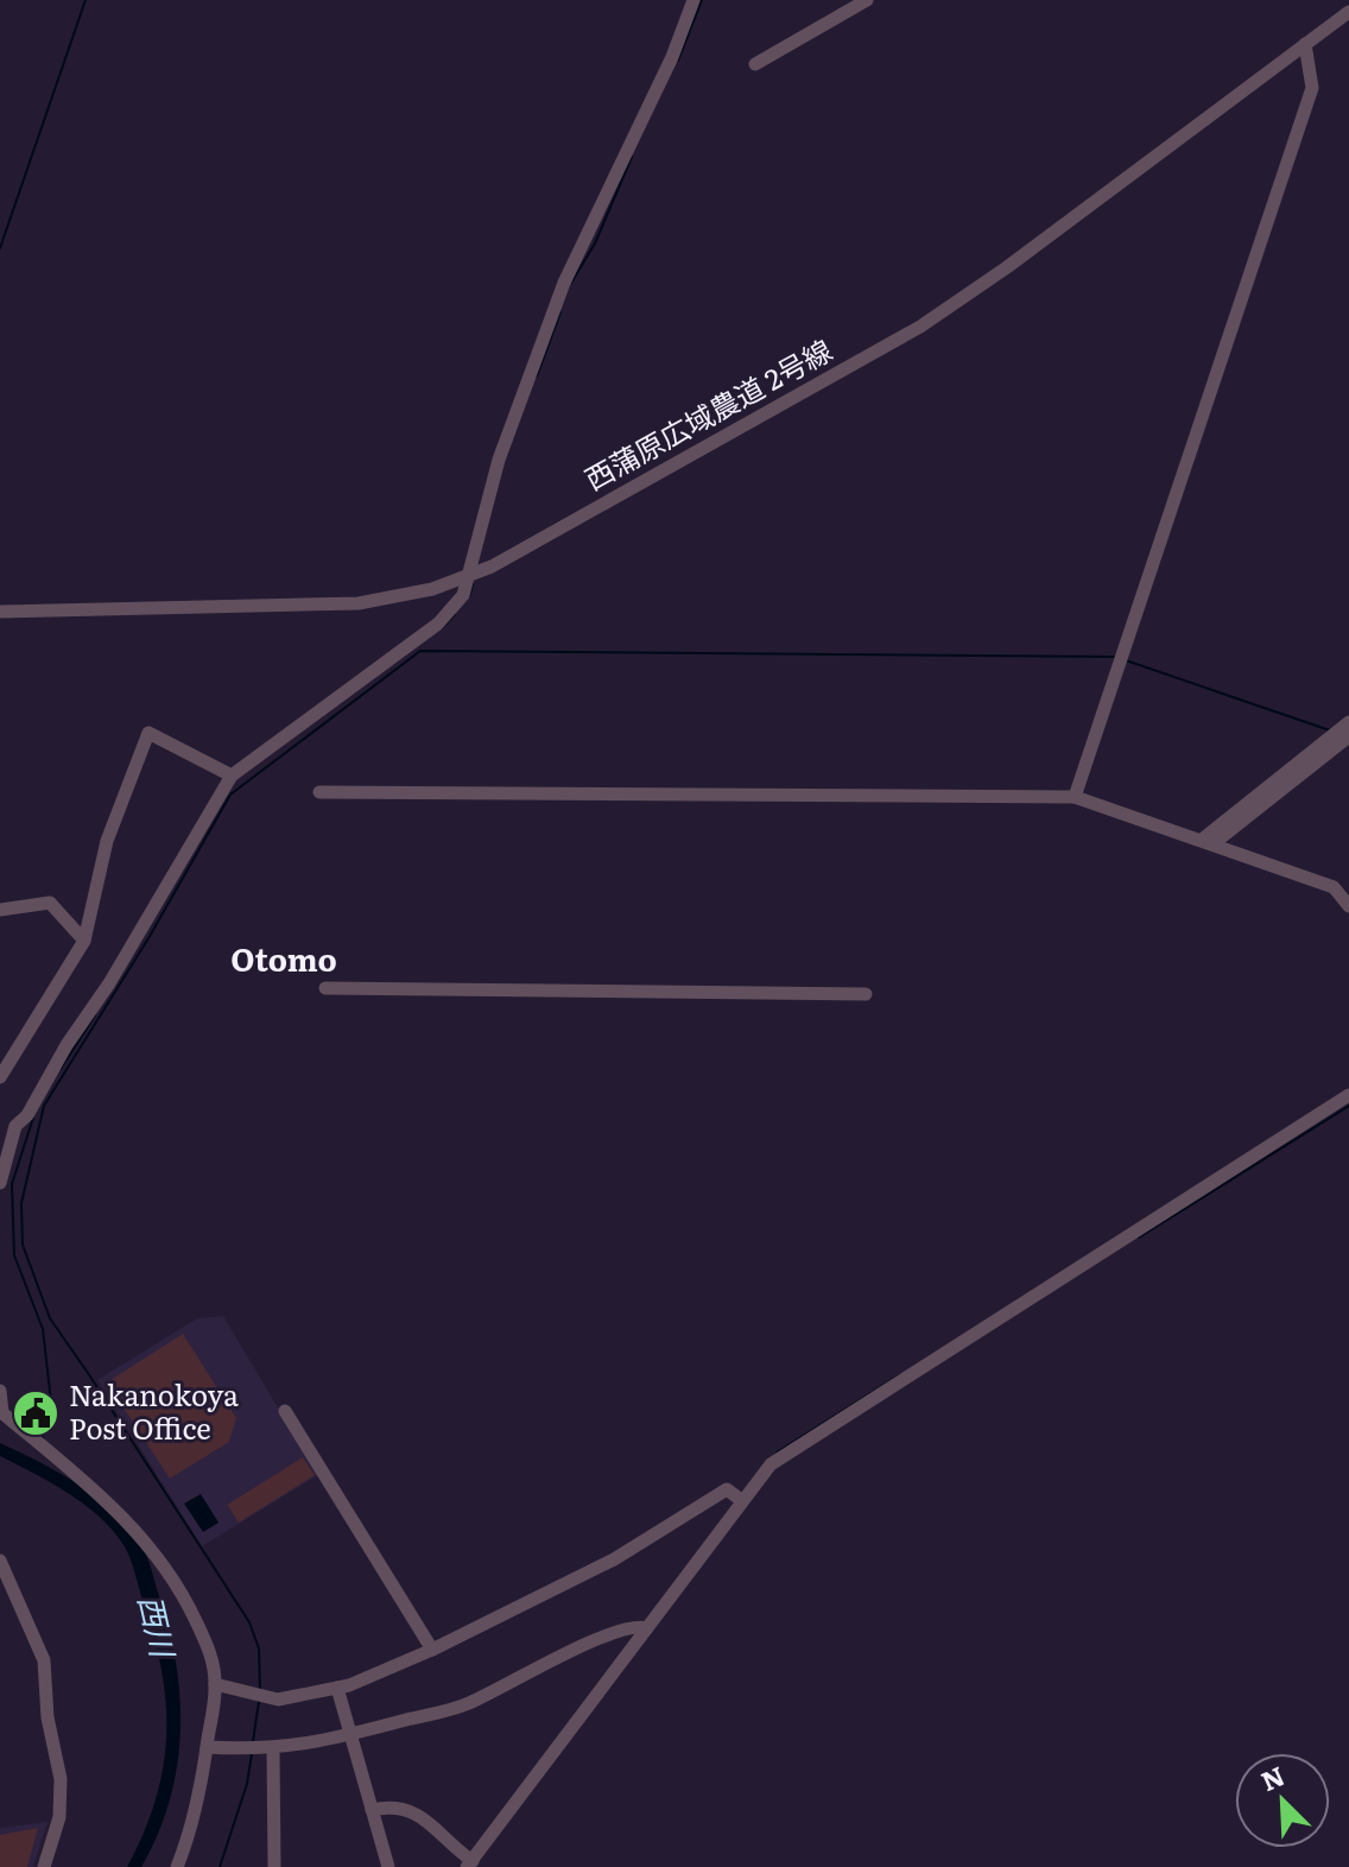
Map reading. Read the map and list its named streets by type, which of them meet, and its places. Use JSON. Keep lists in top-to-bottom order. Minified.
{"streets":{"street":["西蒲原広域農道 2号線"]},"districts":["Otomo"],"water":["西川"],"places":{"public building":["Nakanokoya Post Office"]},"north":"top left"}
